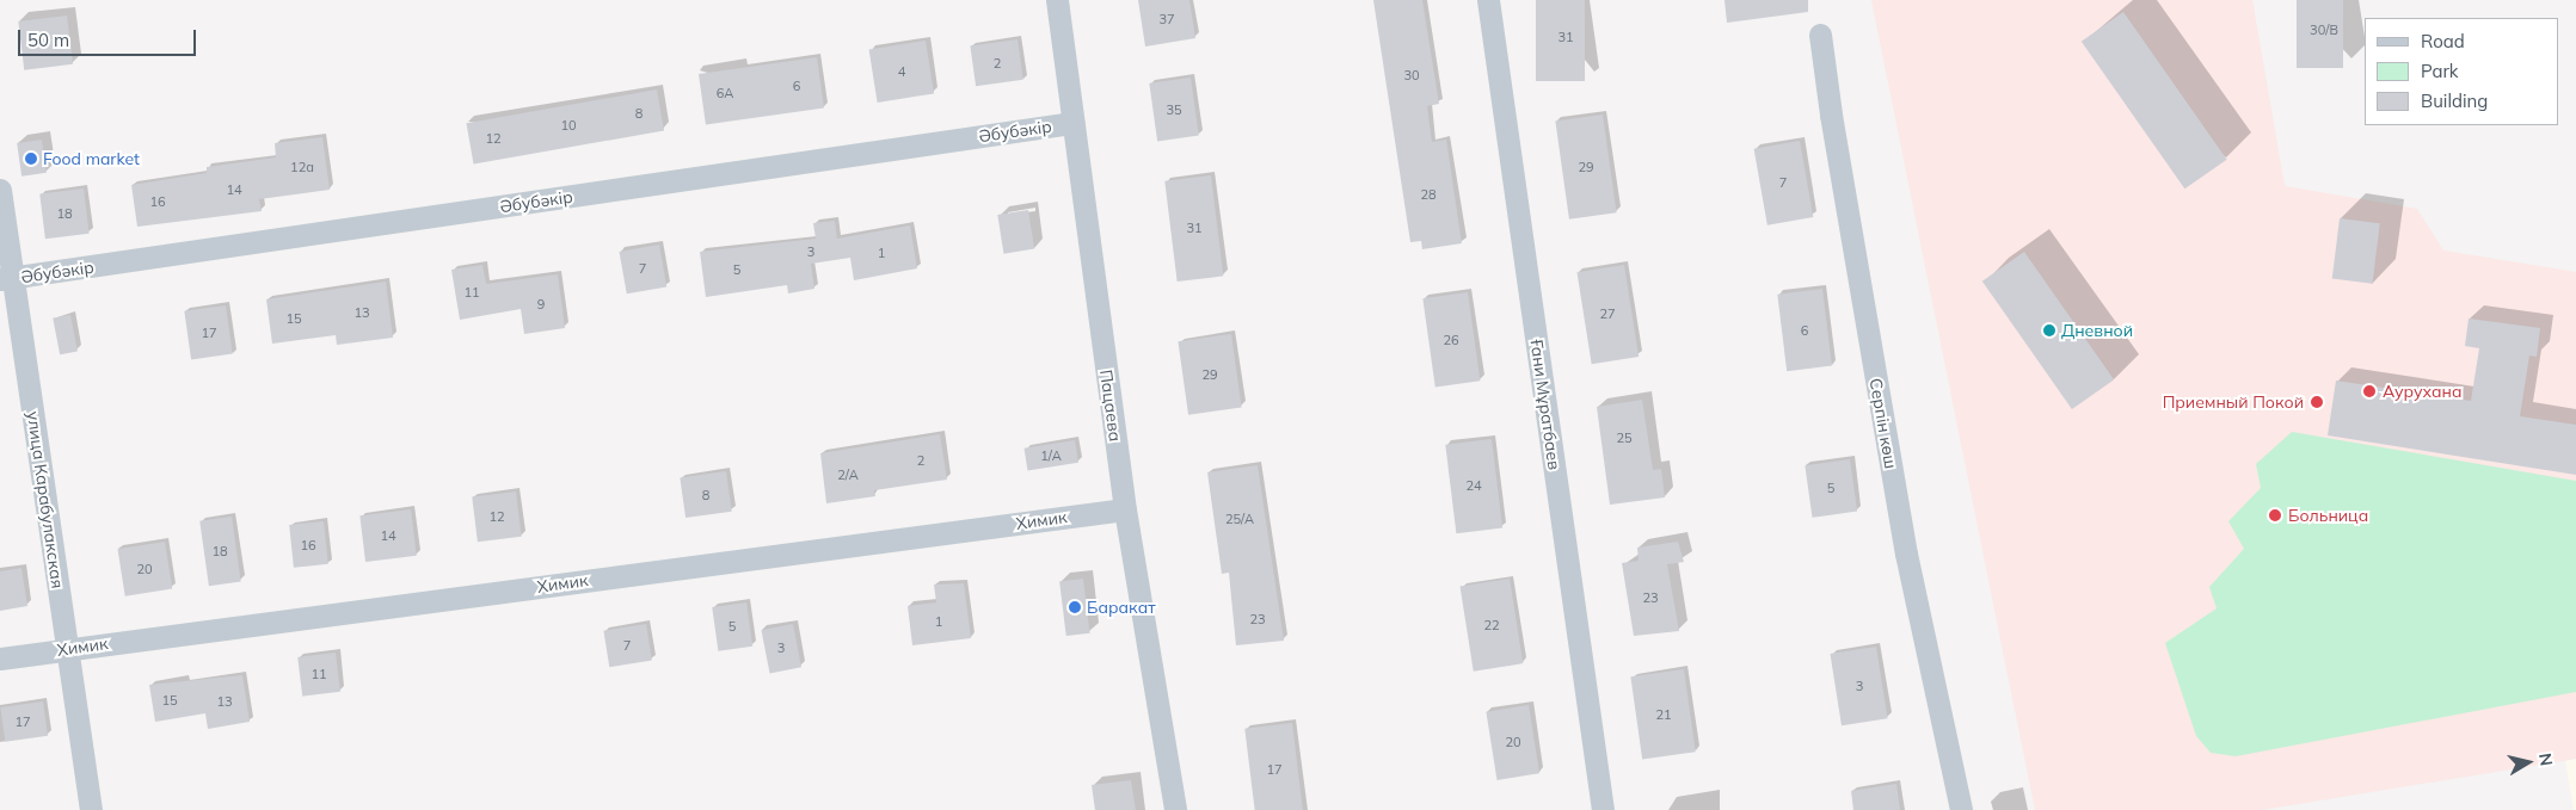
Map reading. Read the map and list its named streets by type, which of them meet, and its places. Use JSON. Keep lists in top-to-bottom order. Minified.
{"streets":{"street":["Әбубәкір","Ғани Мұратбаев","Пацаева","Серпін көш","улица Карабулакская","Химик"]},"crossings":[["Әбубәкір","Пацаева"],["Әбубәкір","улица Карабулакская"],["Пацаева","Химик"],["улица Карабулакская","Химик"]],"places":["Food market","Дневной","Аурухана","Приемный Покой","Больница","Баракат"],"house_numbers":["37","30/В","31","2","4","30","6","6А","35","8","10","12","12а","29","7","14","28","16","18","31","3","1","7","5","11","9","13","27","15","6","17","26","29","25","1/А","2","2/А","24","5","8","12","25/А","14","16","18","20","23","23","1","22","5","7","3","11","3","15","13","21","17","20","17"],"legend":["Road","Park","Building"],"scale_bar":"50 m","north":"right"}
